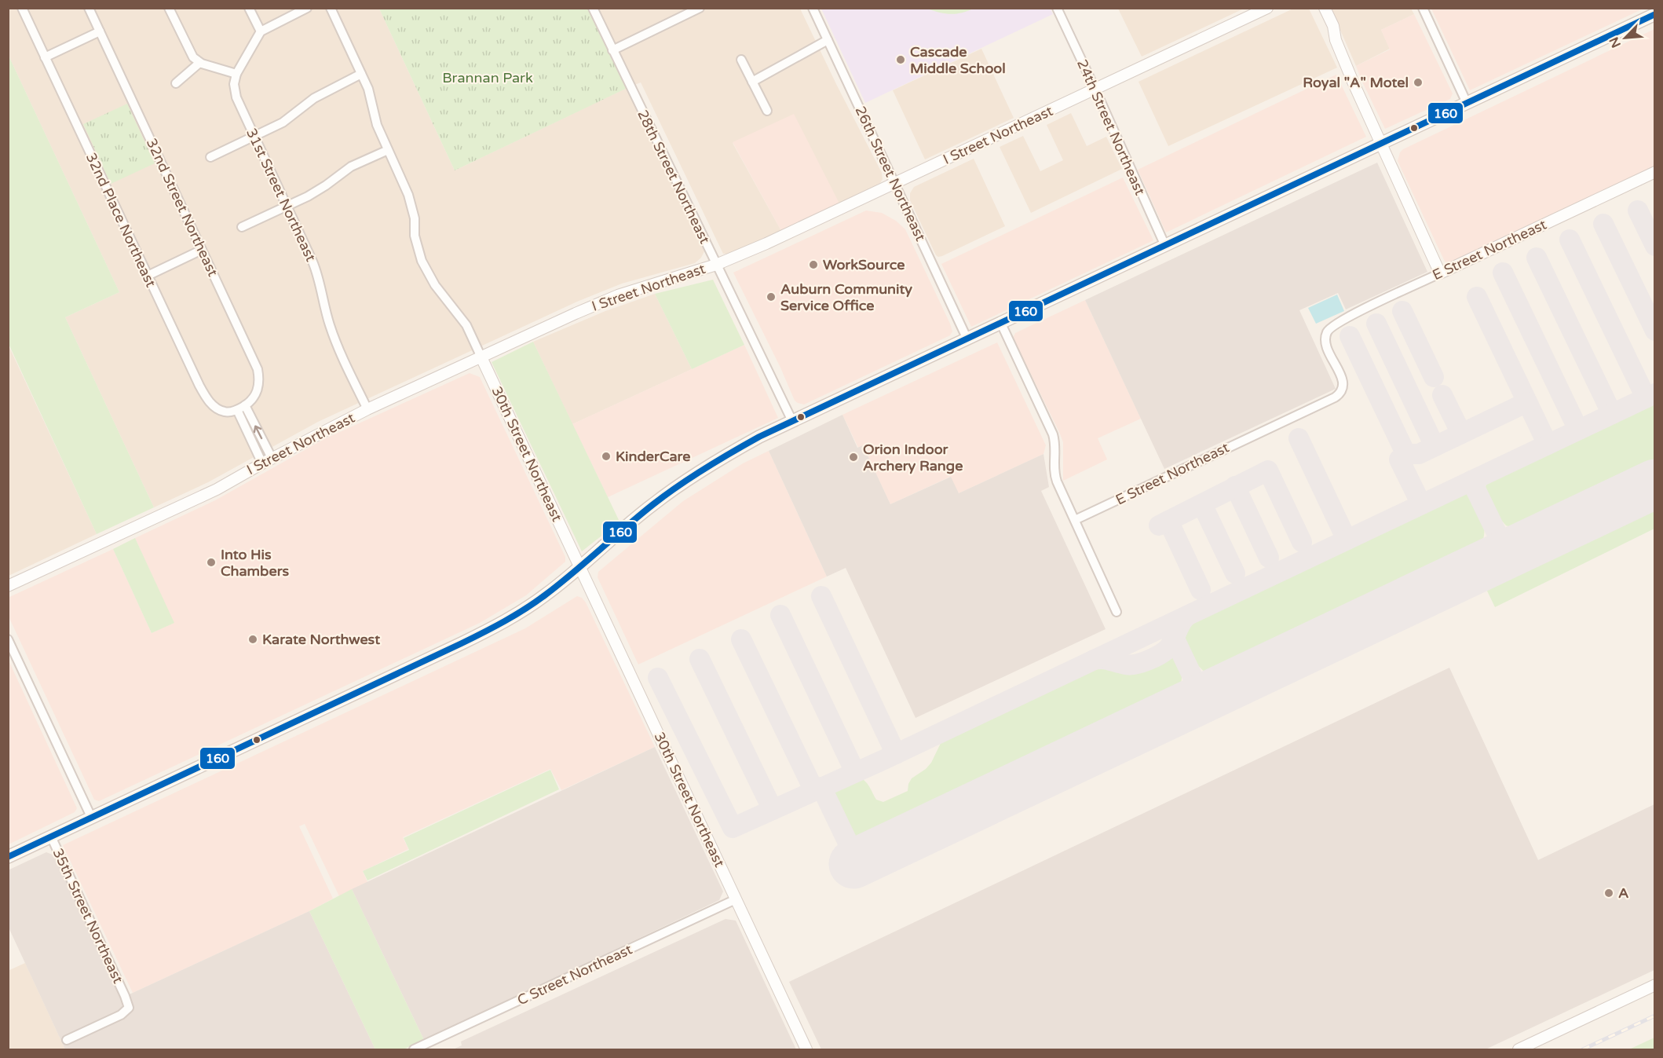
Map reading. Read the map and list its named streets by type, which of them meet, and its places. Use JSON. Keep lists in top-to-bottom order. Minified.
{"streets":{"street":["24th Street Northeast","I Street Northeast","26th Street Northeast","28th Street Northeast","31st Street Northeast","32nd Street Northeast","32nd Place Northeast","E Street Northeast","30th Street Northeast","35th Street Northeast","C Street Northeast"]},"crossings":[["24th Street Northeast","I Street Northeast"],["I Street Northeast","26th Street Northeast"],["I Street Northeast","28th Street Northeast"],["I Street Northeast","31st Street Northeast"],["I Street Northeast","30th Street Northeast"],["32nd Street Northeast","32nd Place Northeast"],["30th Street Northeast","C Street Northeast"]],"parks":["Brannan Park"],"places":["Cascade Middle School","Royal \"A\" Motel","WorkSource","Auburn Community Service Office","KinderCare","Orion Indoor Archery Range","Into His Chambers","Karate Northwest","A"],"lines":["transit line 160"],"north":"bottom left"}
